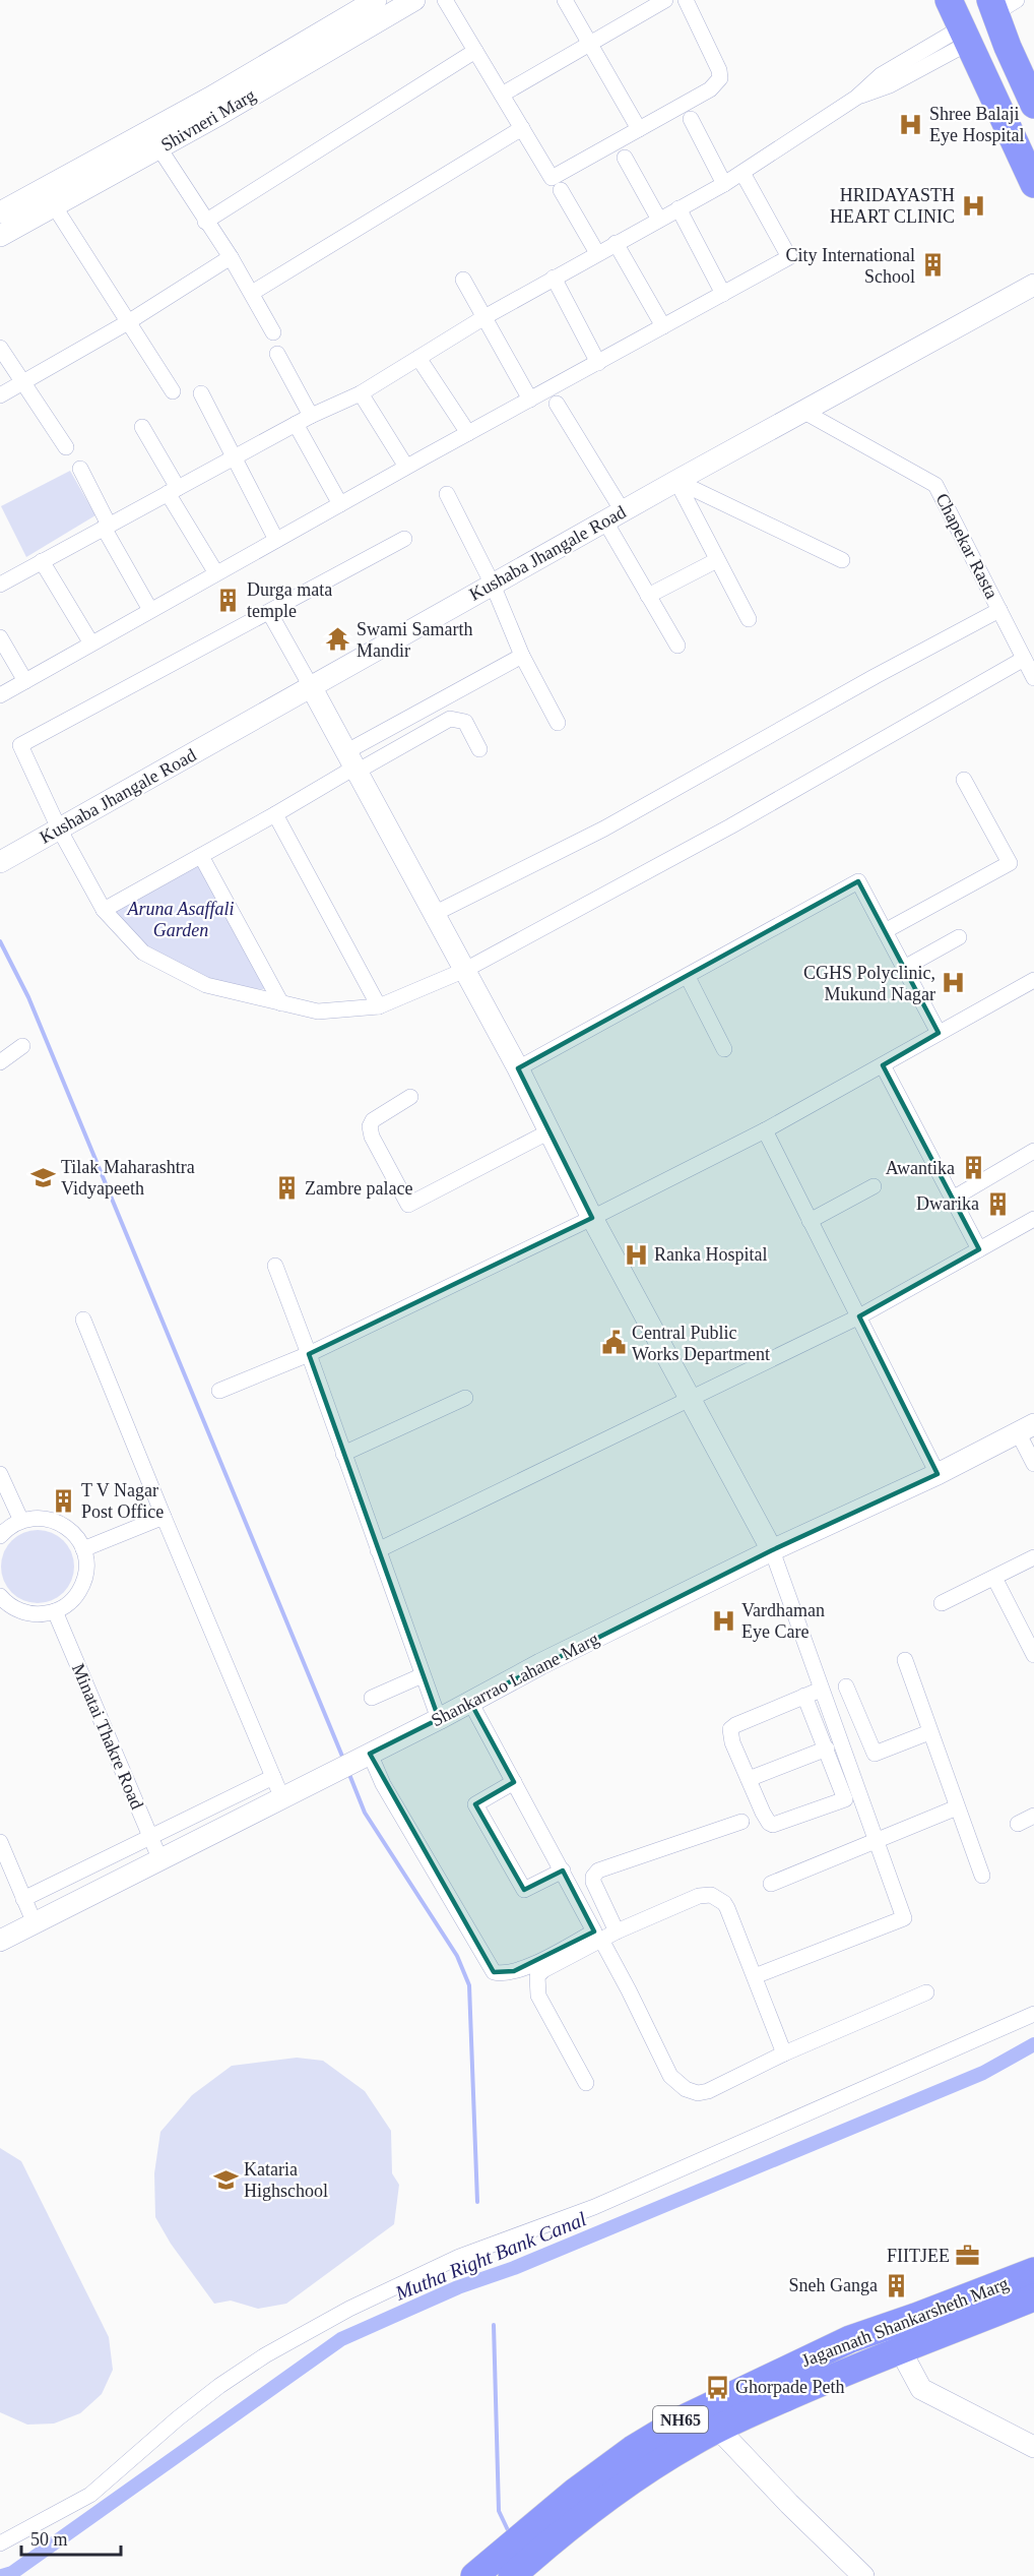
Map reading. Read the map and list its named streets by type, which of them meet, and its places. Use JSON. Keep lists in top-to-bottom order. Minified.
{"streets":{"highway":["Jagannath Shankarsheth Marg","NH65"],"street":["Shivneri Marg","Chapekar Rasta","Kushaba Jhangale Road","Shankarrao Lahane Marg","Minatai Thakre Road"]},"crossings":[["Chapekar Rasta","Kushaba Jhangale Road"],["Shankarrao Lahane Marg","Minatai Thakre Road"]],"water":["Mutha Right Bank Canal"],"parks":["Aruna Asaffali Garden"],"places":{"hospital":["Shree Balaji Eye Hospital","HRIDAYASTH HEART CLINIC","CGHS Polyclinic, Mukund Nagar","Ranka Hospital","Vardhaman Eye Care"],"building":["City International School","Durga mata temple","Awantika","Zambre palace","Dwarika","T V Nagar Post Office","Sneh Ganga"],"temple":["Swami Samarth Mandir"],"school or university":["Tilak Maharashtra Vidyapeeth","Kataria Highschool"],"public building":["Central Public Works Department"],"office":["FIITJEE"],"bus stop":["Ghorpade Peth"]},"scale_bar":"50 m"}
